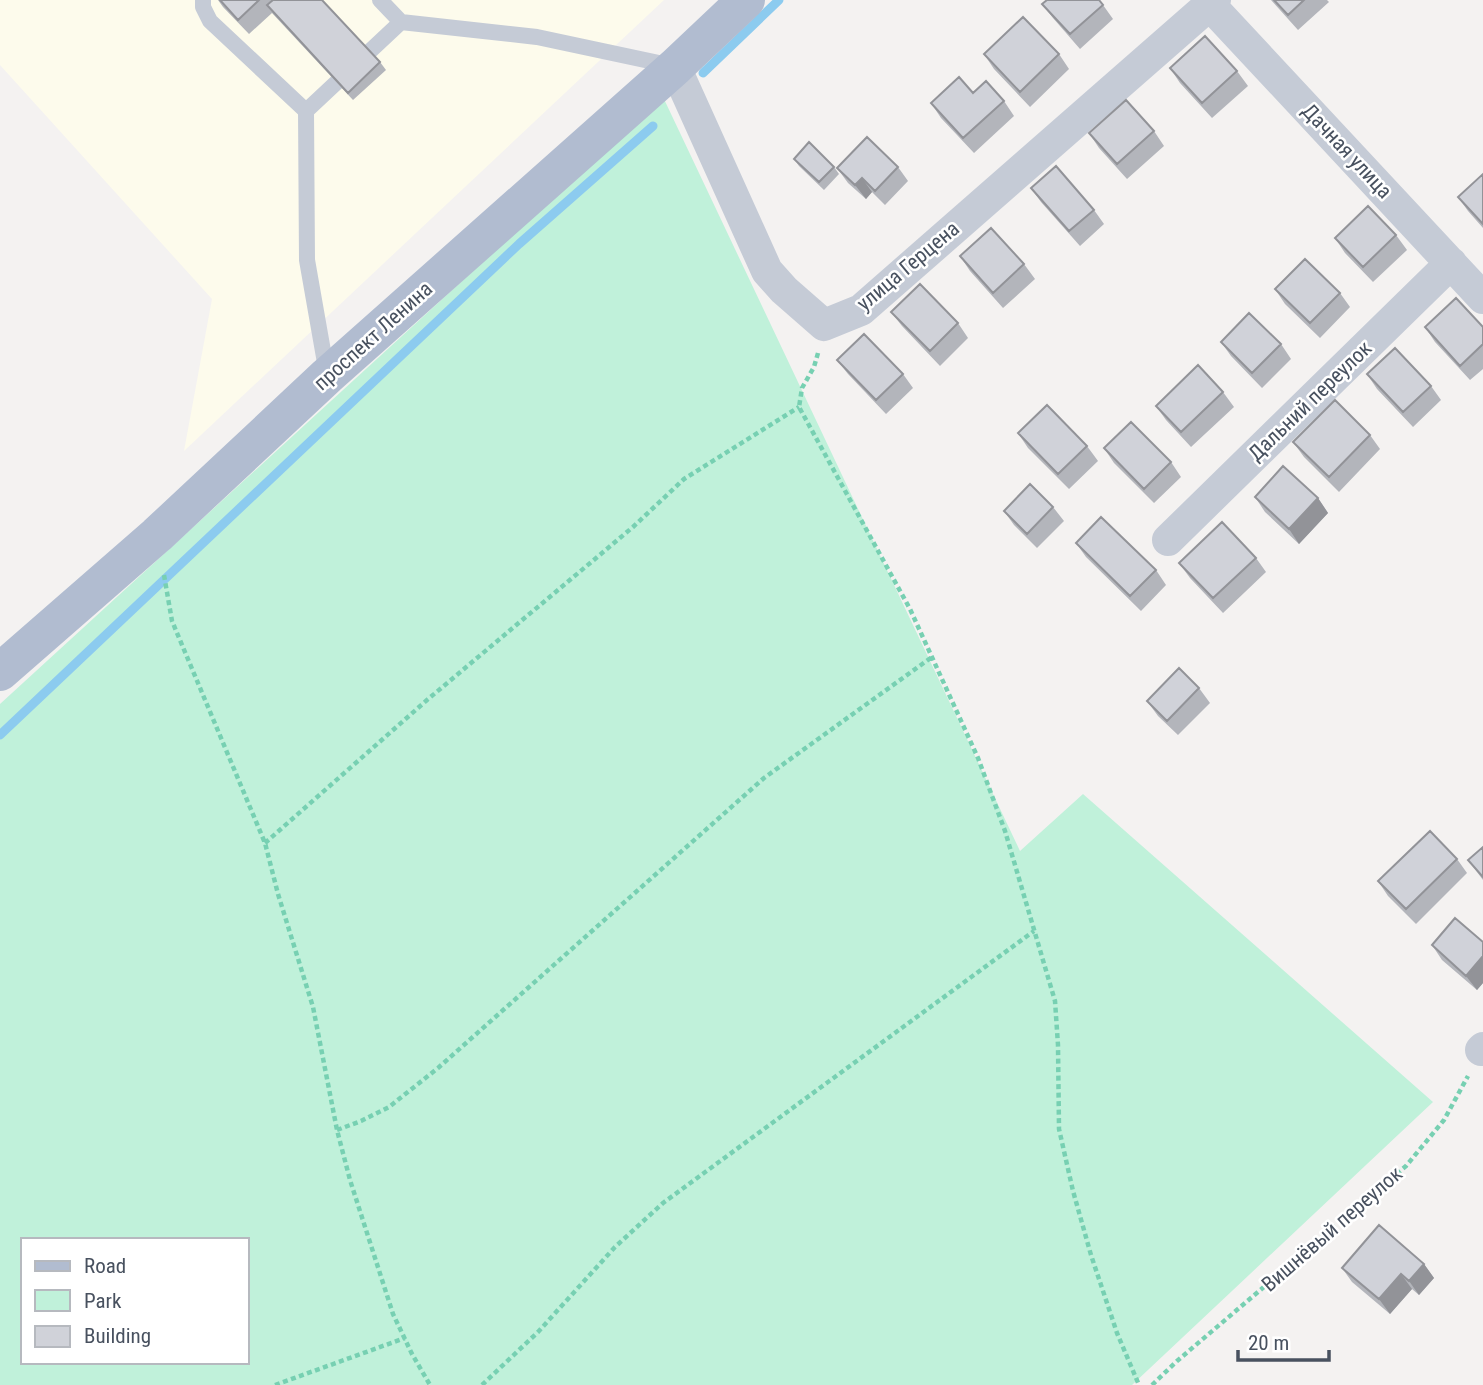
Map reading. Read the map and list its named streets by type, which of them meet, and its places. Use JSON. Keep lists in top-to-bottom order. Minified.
{"streets":{"main road":["проспект Ленина"],"street":["Дачная улица","улица Герцена","Дальний переулок"],"path":["Вишнёвый переулок"]},"crossings":[["Дачная улица","улица Герцена"],["Дачная улица","Дальний переулок"]],"legend":["Road","Park","Building"],"scale_bar":"20 m"}
